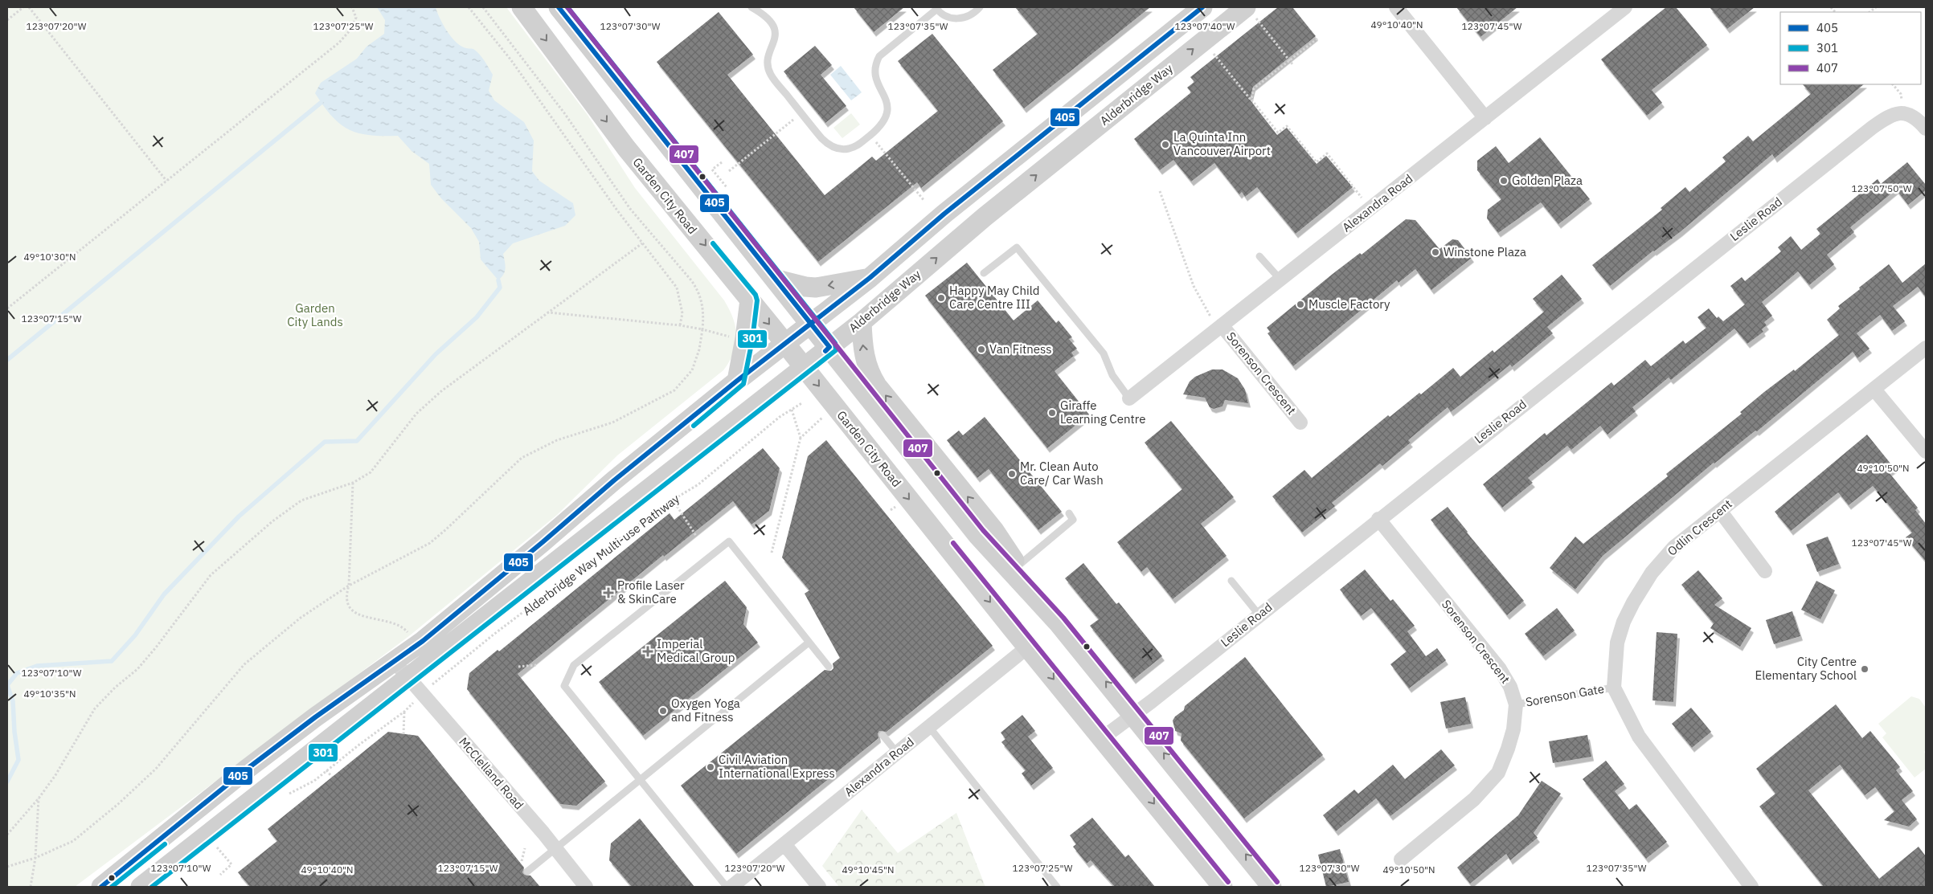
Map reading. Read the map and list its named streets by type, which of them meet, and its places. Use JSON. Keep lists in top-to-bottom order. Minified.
{"streets":{"main road":["Alderbridge Way","Garden City Road"],"street":["Alexandra Road","Leslie Road","Sorenson Crescent","Odlin Crescent","McClelland Road"],"lane":["Sorenson Gate"],"path":["Alderbridge Way Multi-use Pathway"]},"crossings":[["Alderbridge Way","Garden City Road"],["Alderbridge Way","McClelland Road"],["Garden City Road","Alexandra Road"],["Garden City Road","Leslie Road"],["Alexandra Road","Sorenson Crescent"],["Leslie Road","Sorenson Crescent"],["Sorenson Crescent","Sorenson Gate"],["Odlin Crescent","Sorenson Gate"]],"parks":["Garden City Lands"],"places":{"other":["La Quinta Inn Vancouver Airport","Golden Plaza","Winstone Plaza","Happy May Child Care Centre III","Muscle Factory","Van Fitness","Giraffe Learning Centre","Mr. Clean Auto Care/ Car Wash","City Centre Elementary School","Oxygen Yoga and Fitness","Civil Aviation International Express"],"health":["Profile Laser & SkinCare","Imperial Medical Group"]},"lines":["transit line 405","transit line 301","transit line 407"],"legend":["405","301","407"],"coordinates":["49°10'40\"N","123°07'30\"W","123°07'20\"W","123°07'25\"W","123°07'35\"W","123°07'40\"W","123°07'45\"W","123°07'50\"W","49°10'30\"N","123°07'15\"W","49°10'50\"N","123°07'10\"W","49°10'35\"N","49°10'45\"N"]}
